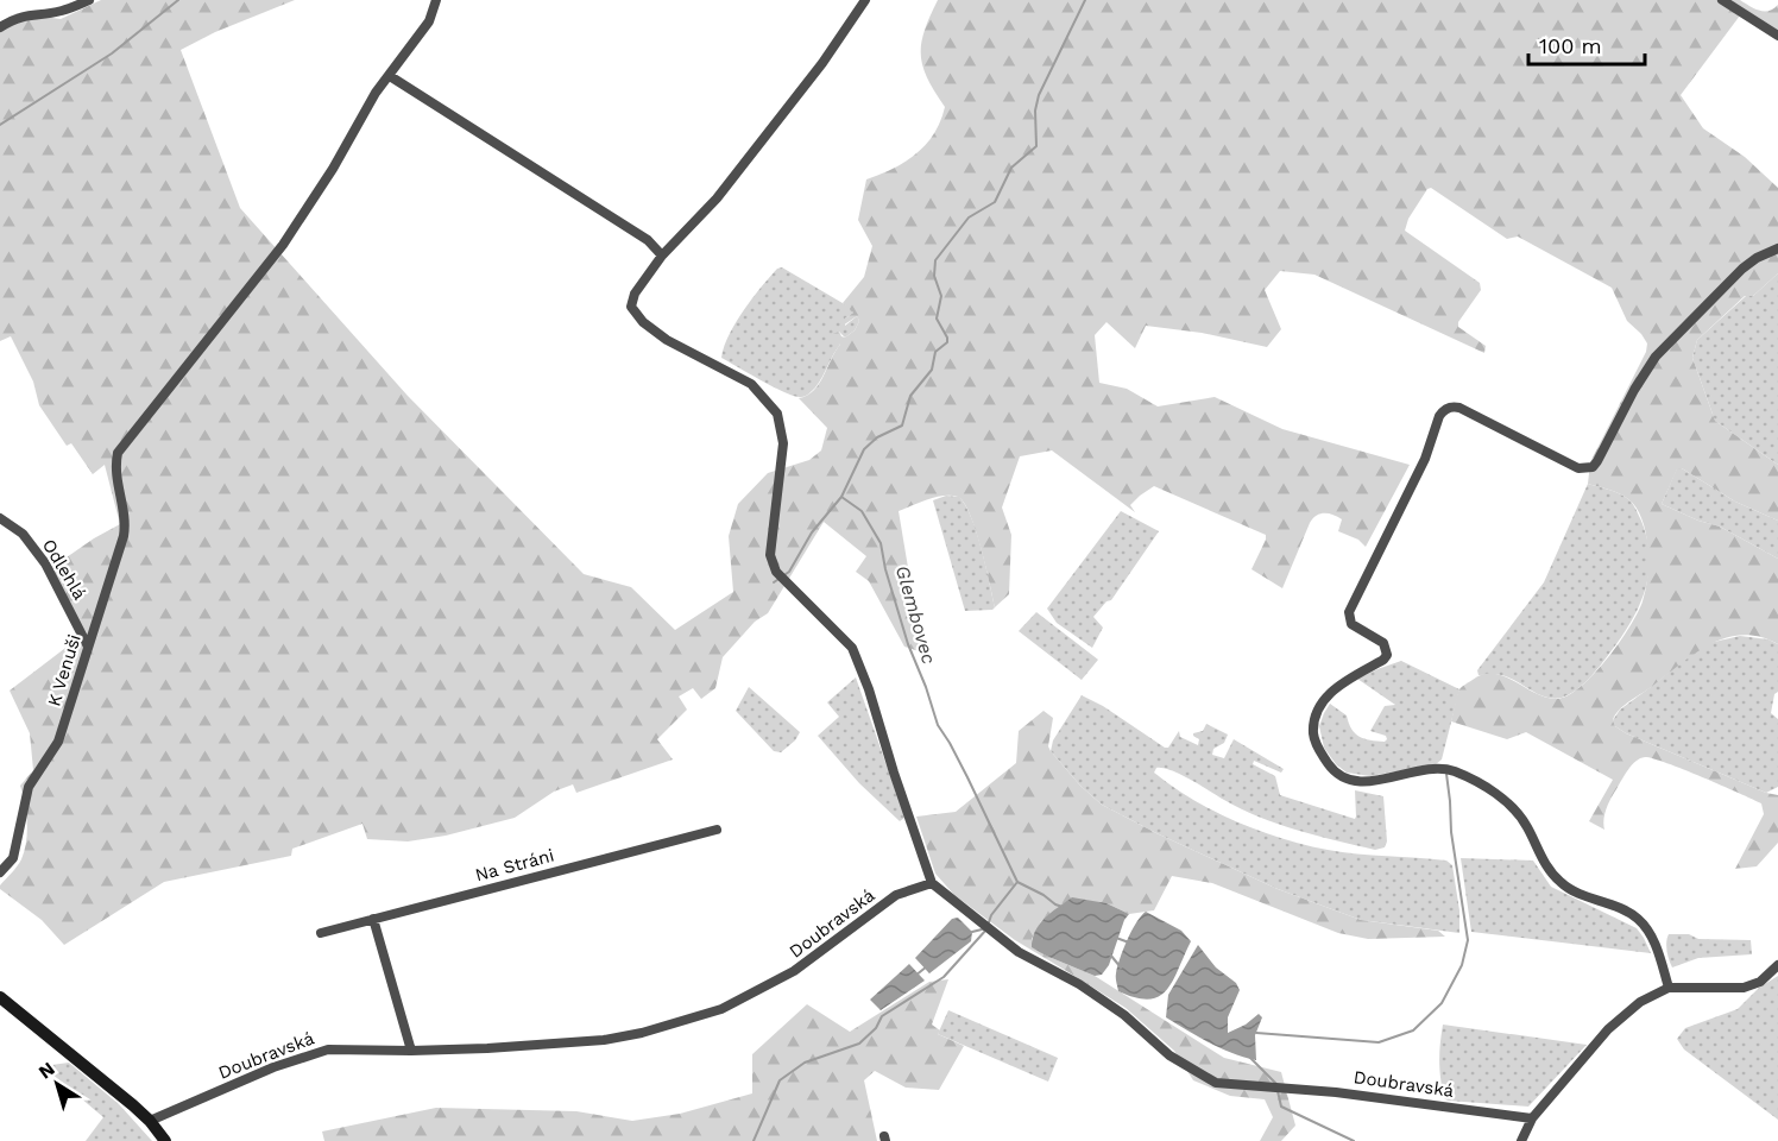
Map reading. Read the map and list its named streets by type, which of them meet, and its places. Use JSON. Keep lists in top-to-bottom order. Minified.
{"streets":{"street":["Odlehlá","K Venuši","Na Stráni","Doubravská"]},"crossings":[["Odlehlá","K Venuši"]],"water":["Glembovec"],"scale_bar":"100 m","north":"top left"}
